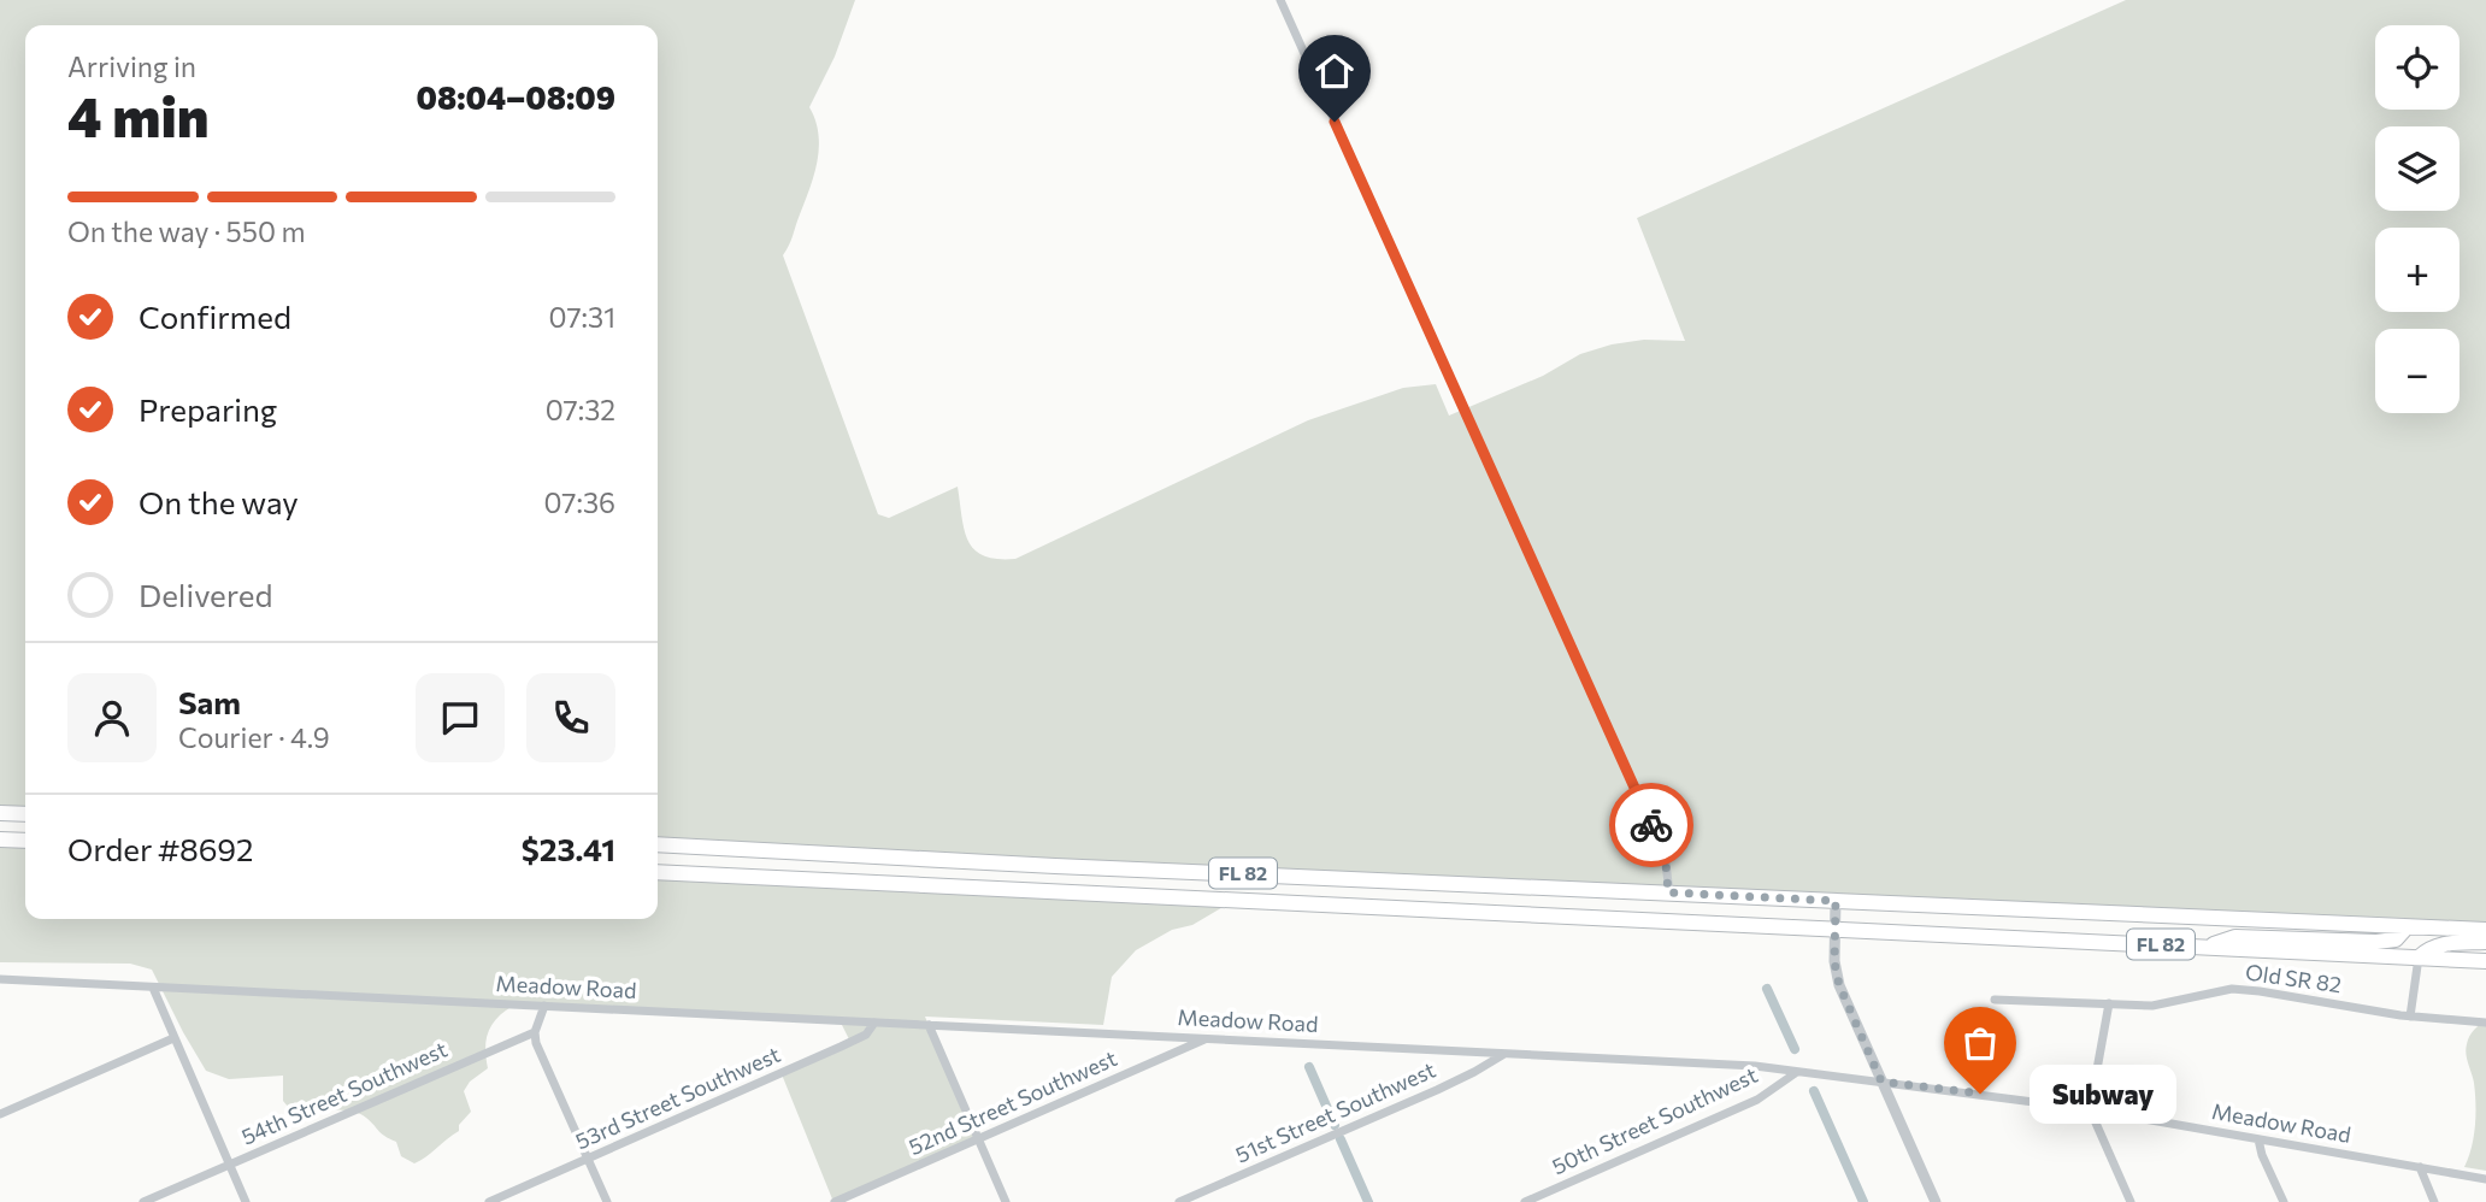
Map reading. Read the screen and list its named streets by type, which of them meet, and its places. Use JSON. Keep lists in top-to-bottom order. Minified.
{"streets":{"highway":["FL 82"],"street":["Old SR 82","Meadow Road","54th Street Southwest","53rd Street Southwest","52nd Street Southwest","51st Street Southwest","50th Street Southwest"]},"crossings":[["Meadow Road","53rd Street Southwest"],["Meadow Road","52nd Street Southwest"],["Meadow Road","51st Street Southwest"],["Meadow Road","50th Street Southwest"]],"places":["Subway"],"page":{"map_buttons":["+","−"],"heading":["4 min","Arriving in","08:04–08:09"],"panel":["Sam","Courier · 4.9","Order #8692","$23.41"],"bar":"On the way · 550 m","list":[["Confirmed","07:31"],["Preparing","07:32"],["On the way","07:36"],"Delivered"],"bubble":"Subway"}}
